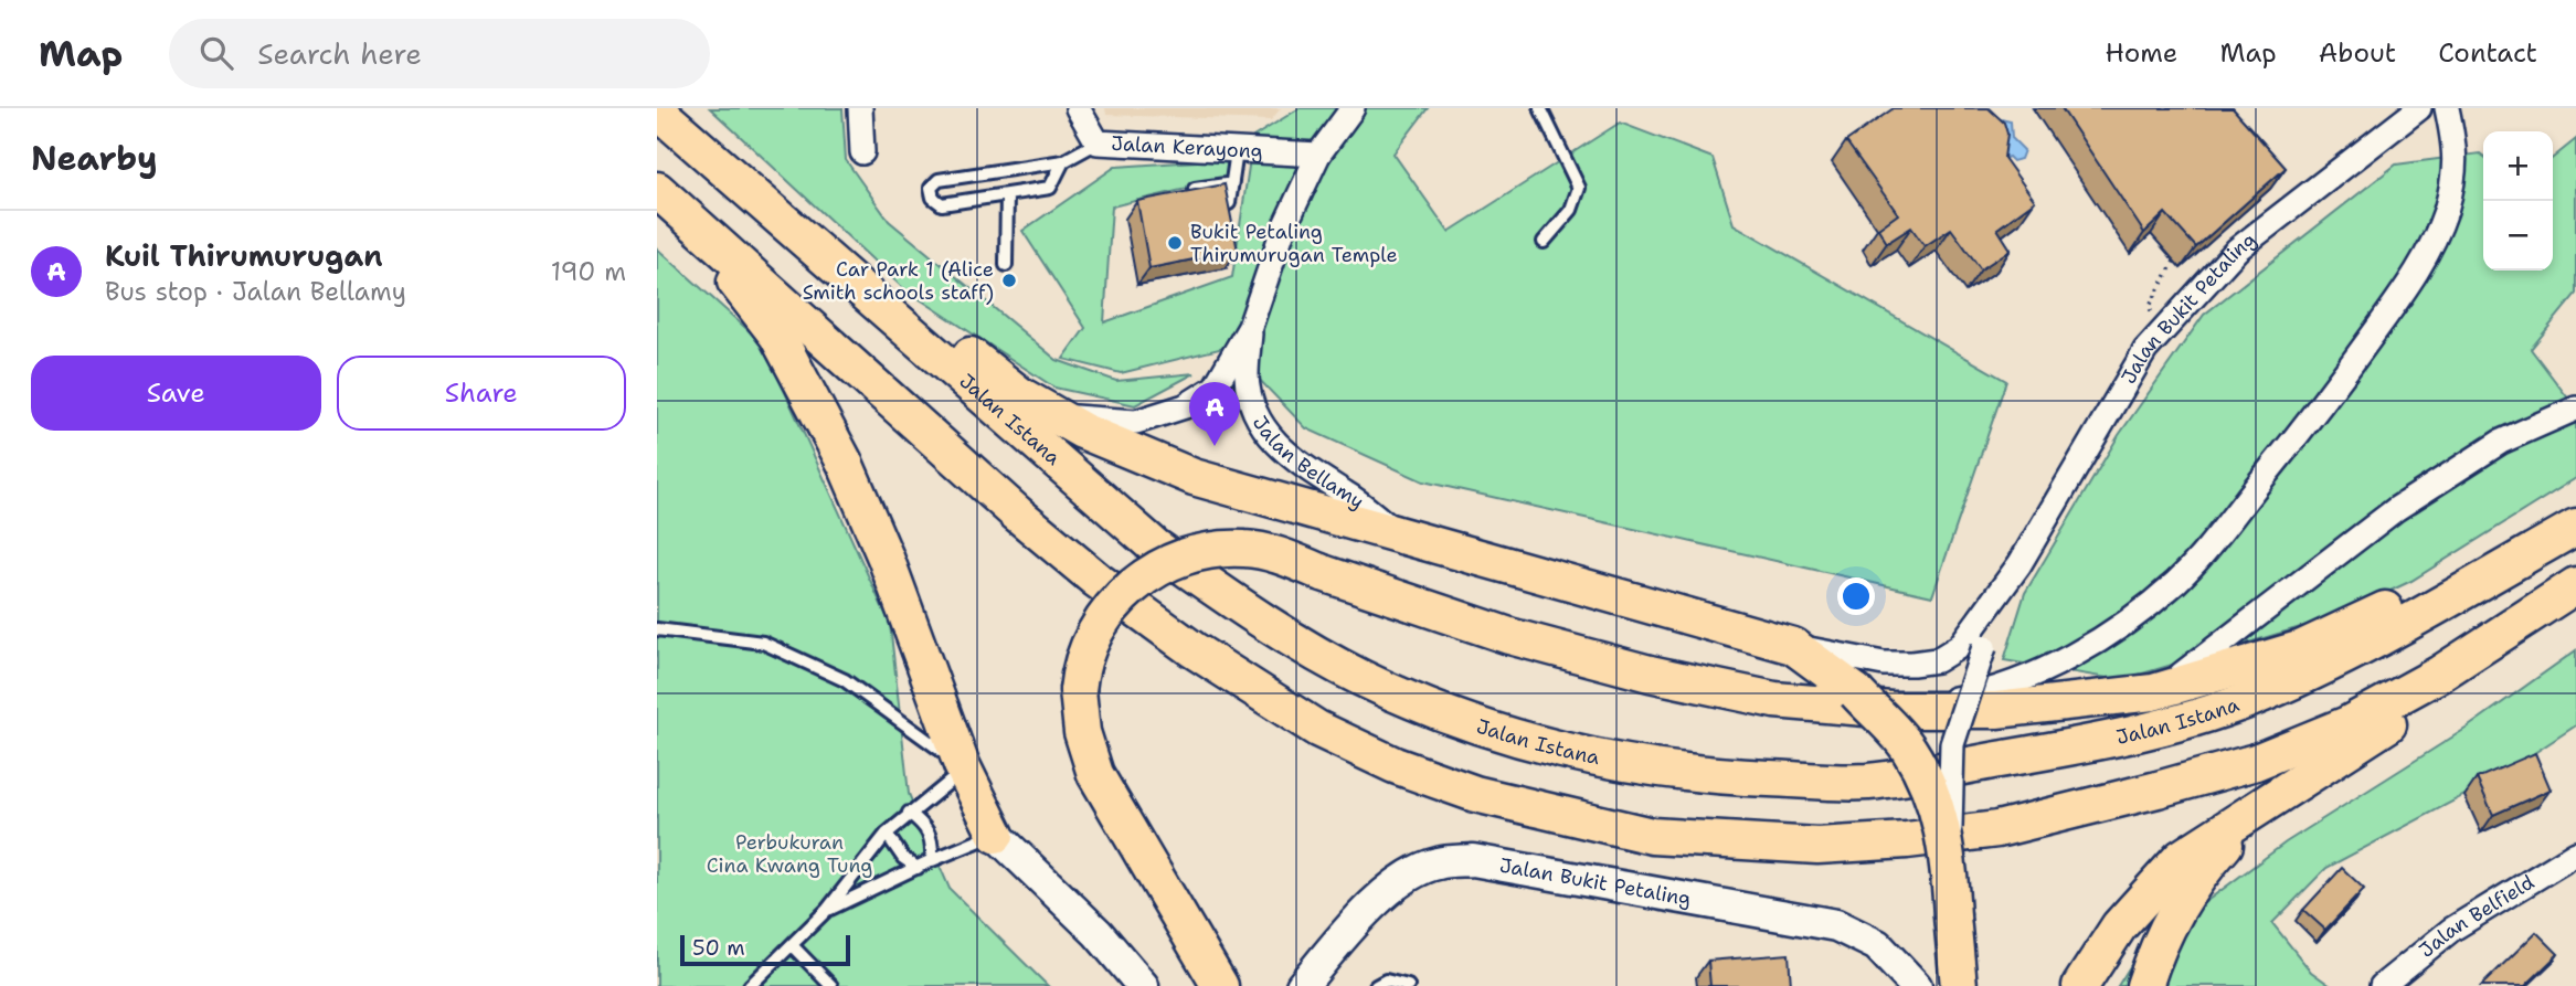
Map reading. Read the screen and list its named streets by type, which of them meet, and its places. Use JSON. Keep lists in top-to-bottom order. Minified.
{"streets":{"main road":["Jalan Bukit Petaling","Jalan Istana"],"street":["Jalan Kerayong","Jalan Bellamy","Jalan Belfield"]},"crossings":[["Jalan Kerayong","Jalan Bellamy"]],"parks":["Perbukuran Cina Kwang Tung"],"places":["Bukit Petaling Thirumurugan Temple","Car Park 1 (Alice Smith schools staff)"],"scale_bar":"50 m","page":{"header":"Map","search":"Search here","nav":["Home","Map","About","Contact"],"heading":"Nearby","map_buttons":["+","−"],"list":[{"mark":"A","name":"Kuil Thirumurugan","note":"Bus stop · Jalan Bellamy","value":"190 m"}],"buttons":["Save","Share"],"pins":"A","scale":"50 m"}}
